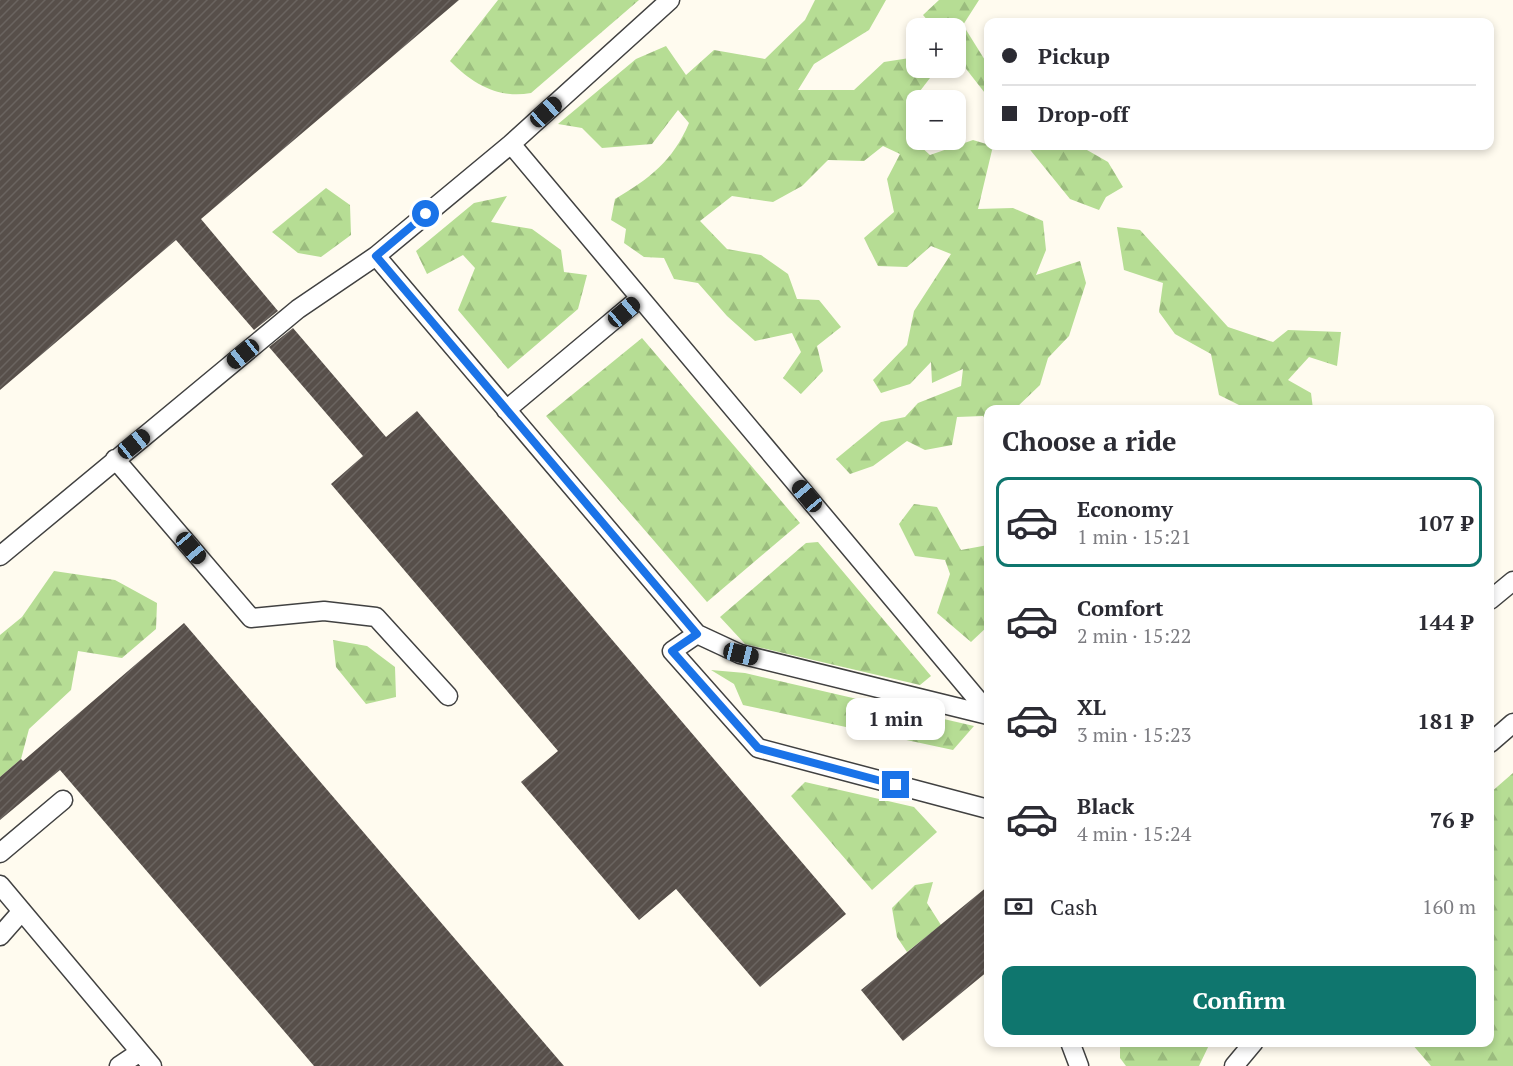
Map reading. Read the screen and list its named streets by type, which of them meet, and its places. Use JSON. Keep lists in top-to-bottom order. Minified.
{"page":{"map_buttons":["+","−"],"banner":["Pickup","Drop-off"],"heading":"Choose a ride","list":[{"name":"Economy","note":"1 min · 15:21","value":"107 ₽"},{"name":"Comfort","note":"2 min · 15:22","value":"144 ₽"},{"name":"XL","note":"3 min · 15:23","value":"181 ₽"},{"name":"Black","note":"4 min · 15:24","value":"76 ₽"}],"bubble":"1 min","pay":["Cash","160 m"],"buttons":"Confirm"}}
